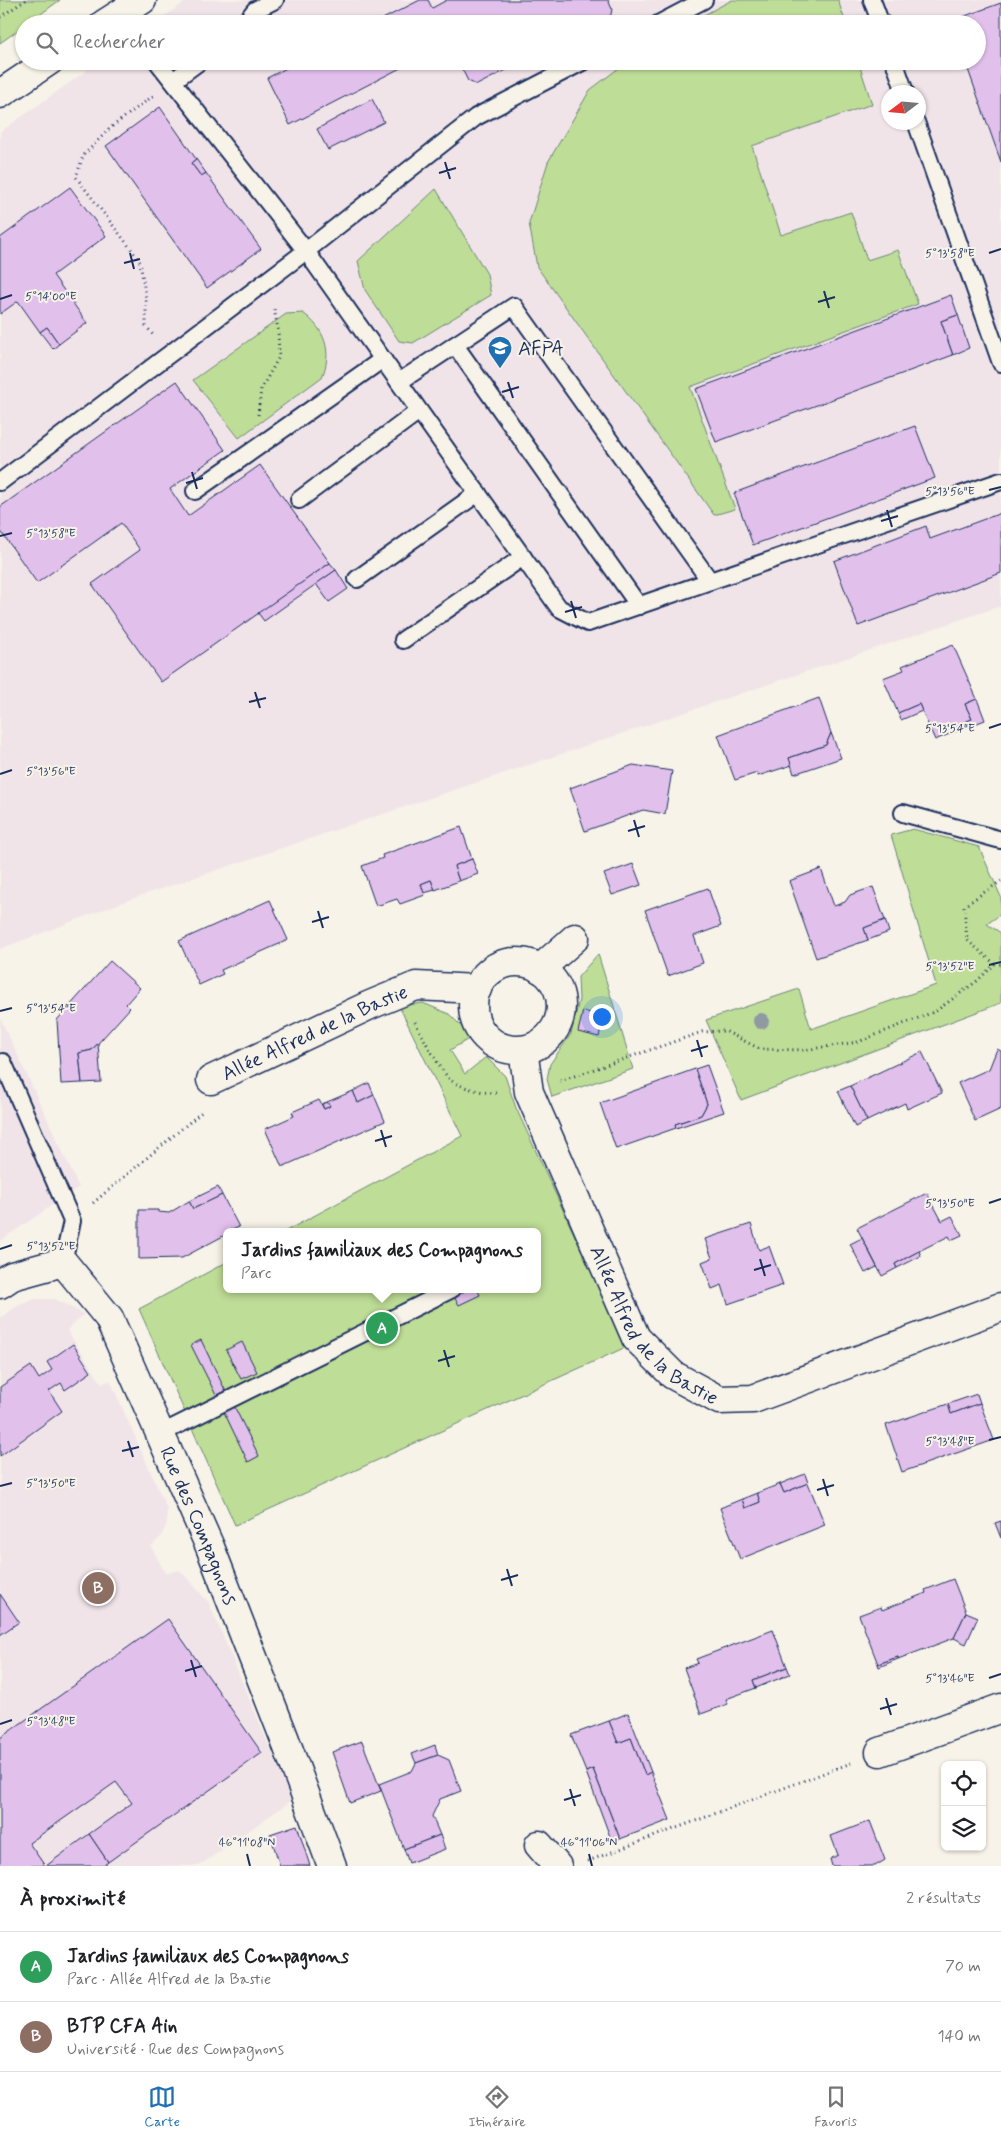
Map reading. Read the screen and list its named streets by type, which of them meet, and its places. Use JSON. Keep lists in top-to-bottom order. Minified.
{"streets":{"street":["Allée Alfred de la Bastie","Rue des Compagnons"]},"places":{"school or university":["AFPA"]},"north":"left","page":{"search":"Rechercher","popup":["Jardins familiaux des Compagnons","Parc"],"pins":["A","B"],"heading":["À proximité","2 résultats"],"list":[{"mark":"A","name":"Jardins familiaux des Compagnons","note":"Parc · Allée Alfred de la Bastie","value":"70 m"},{"mark":"B","name":"BTP CFA Ain","note":"Université · Rue des Compagnons","value":"140 m"}],"nav":["Carte","Itinéraire","Favoris"]},"coordinates":["5°13'58\"E","5°14'00\"E","5°13'56\"E","5°13'54\"E","5°13'52\"E","5°13'50\"E","5°13'48\"E","5°13'46\"E","46°11'08\"N","46°11'06\"N"]}
